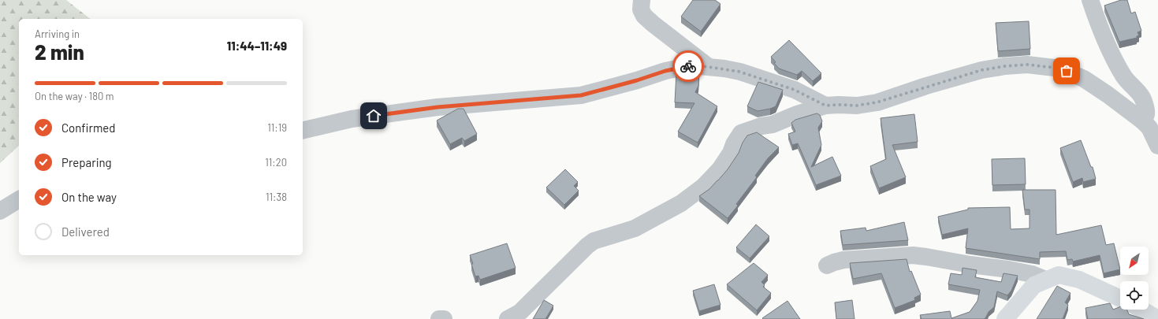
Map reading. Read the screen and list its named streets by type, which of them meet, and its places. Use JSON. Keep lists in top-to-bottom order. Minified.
{"north":"bottom left","page":{"heading":["2 min","Arriving in","11:44–11:49"],"bar":"On the way · 180 m","list":[["Confirmed","11:19"],["Preparing","11:20"],["On the way","11:38"],"Delivered"]}}
